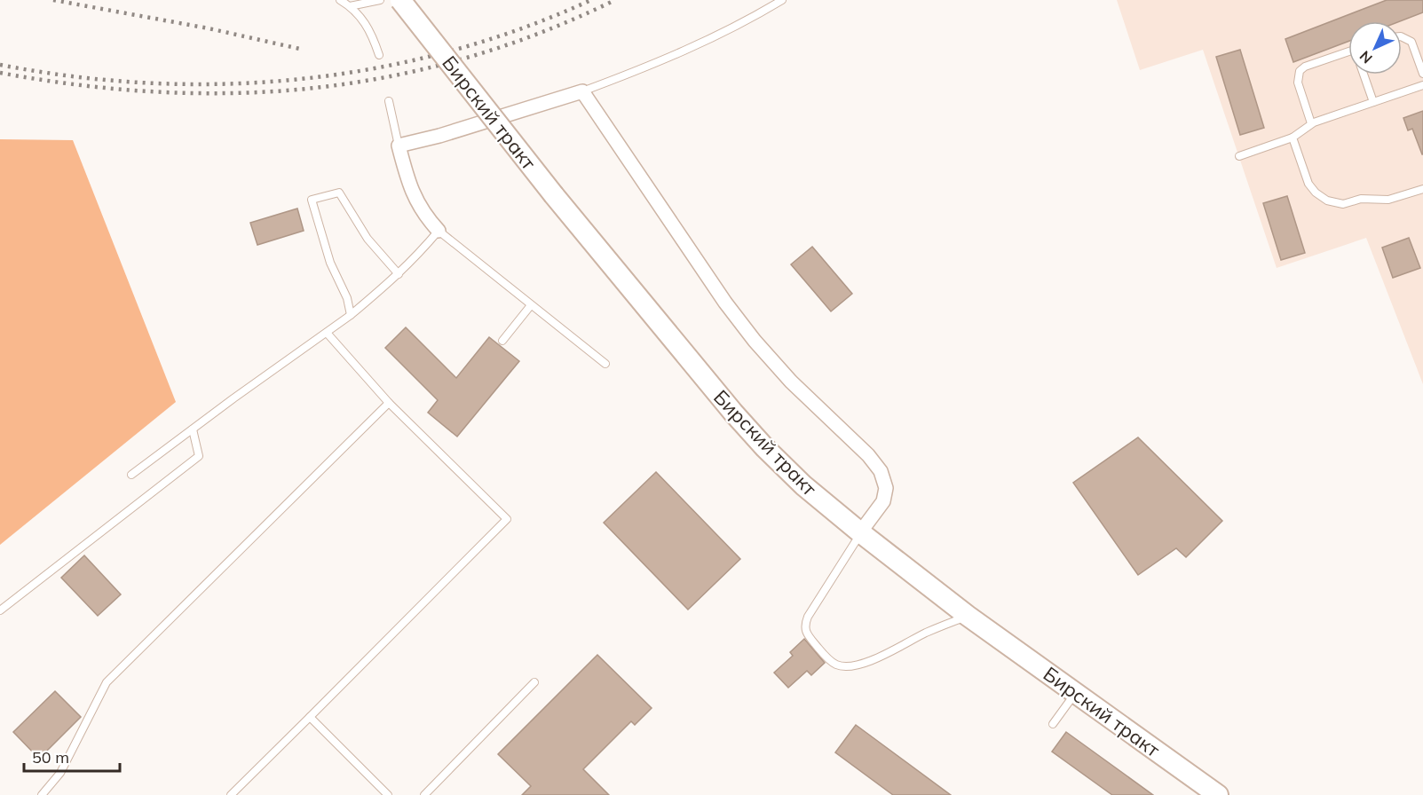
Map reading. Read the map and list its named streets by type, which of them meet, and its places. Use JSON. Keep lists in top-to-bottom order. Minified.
{"streets":{"main road":["Бирский тракт"]},"scale_bar":"50 m","north":"bottom left"}
